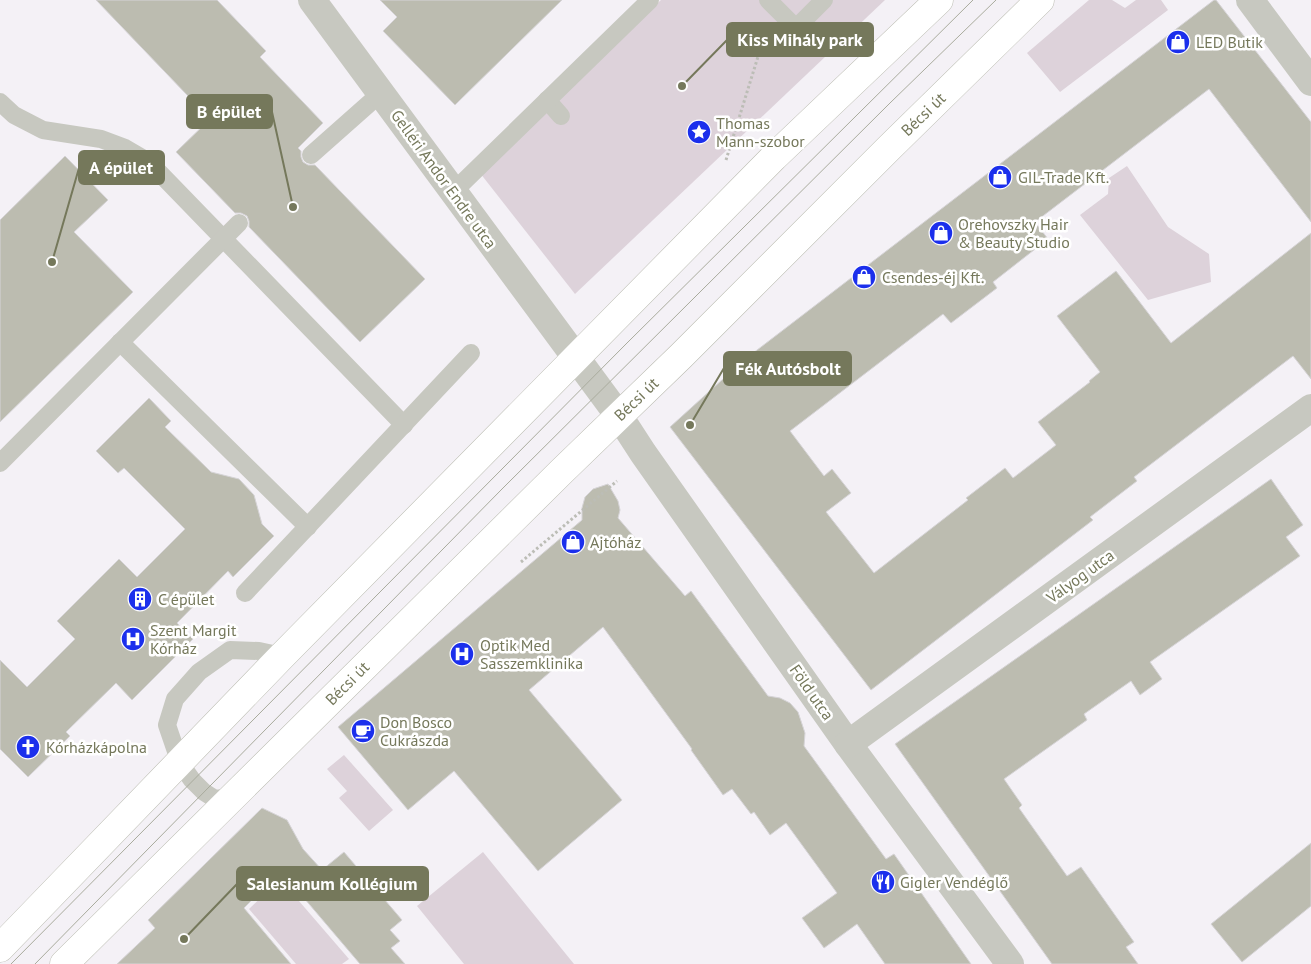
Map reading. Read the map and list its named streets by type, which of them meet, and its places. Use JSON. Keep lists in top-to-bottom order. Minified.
{"streets":{"main road":["Bécsi út"],"street":["Gelléri Andor Endre utca","Vályog utca","Föld utca"]},"crossings":[["Bécsi út","Gelléri Andor Endre utca"],["Bécsi út","Föld utca"],["Gelléri Andor Endre utca","Föld utca"],["Vályog utca","Föld utca"]],"places":{"shop":["LED Butik","GIL-Trade Kft.","Orehovszky Hair & Beauty Studio","Csendes-éj Kft.","Ajtóház"],"other":["Kiss Mihály park","B épület","A épület","Fék Autósbolt","Salesianum Kollégium"],"place":["Thomas Mann-szobor"],"building":["C épület"],"hospital":["Szent Margit Kórház","Optik Med Sasszemklinika"],"cafe":["Don Bosco Cukrászda"],"church":["Kórházkápolna"],"restaurant":["Gigler Vendéglő"]}}
